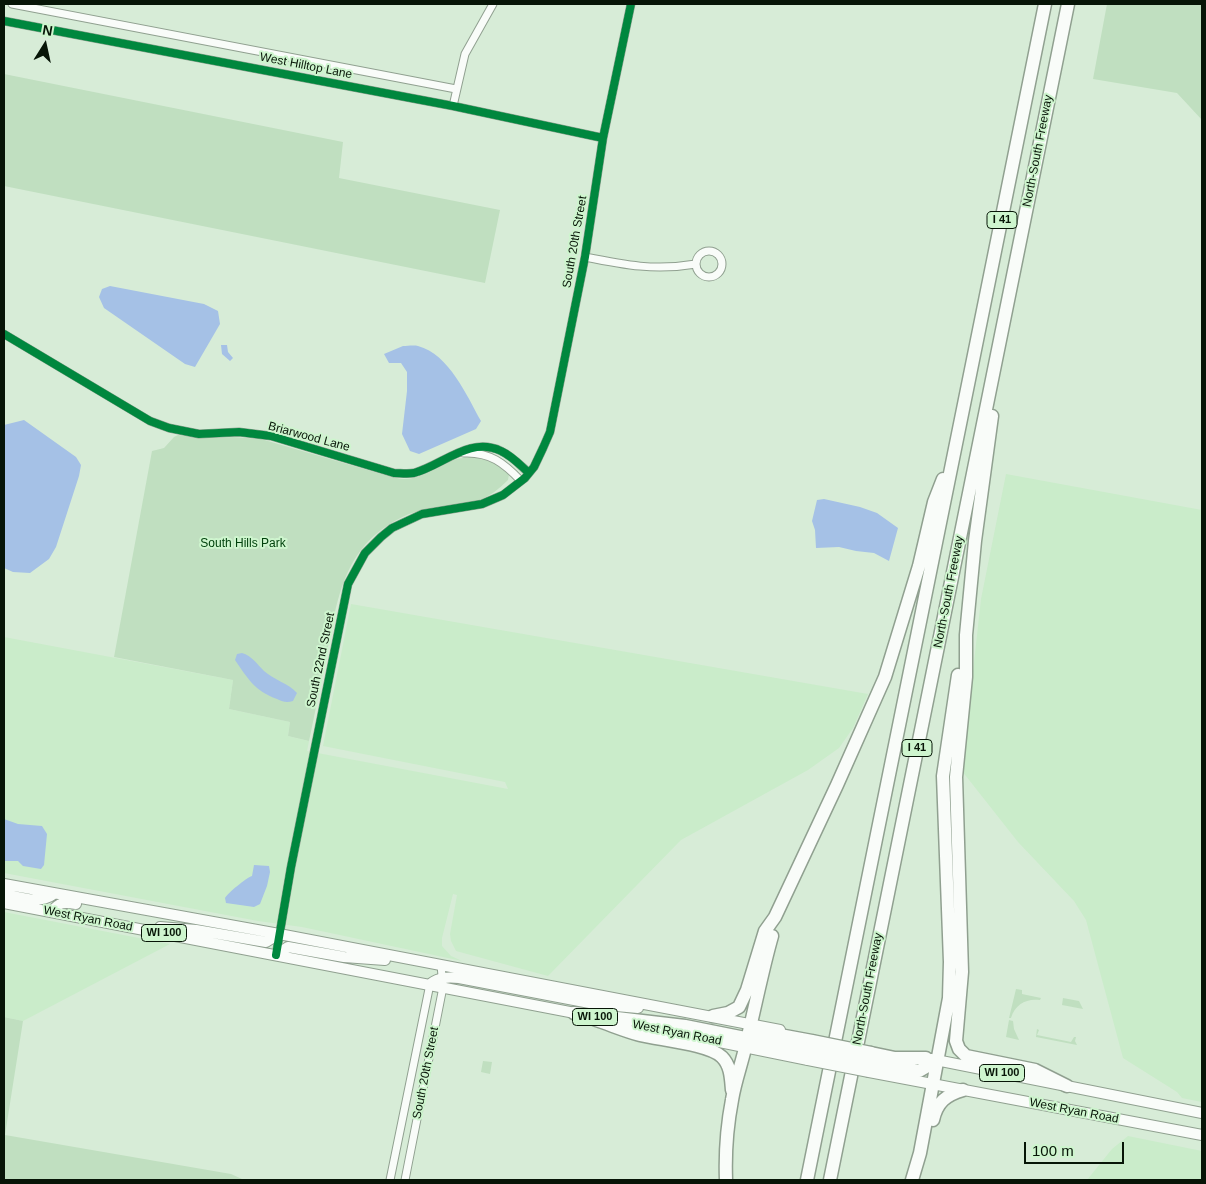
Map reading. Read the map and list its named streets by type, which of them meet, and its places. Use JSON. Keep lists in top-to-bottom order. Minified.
{"streets":{"highway":["North-South Freeway","I 41"],"main road":["West Ryan Road","WI 100"],"street":["West Hilltop Lane","South 20th Street","Briarwood Lane","South 22nd Street"]},"crossings":[["West Hilltop Lane","South 20th Street"],["South 20th Street","Briarwood Lane"],["South 20th Street","South 22nd Street"],["South 20th Street","West Ryan Road"],["South 20th Street","WI 100"],["Briarwood Lane","South 22nd Street"],["South 22nd Street","West Ryan Road"]],"parks":["South Hills Park"],"scale_bar":"100 m","north":"top"}
